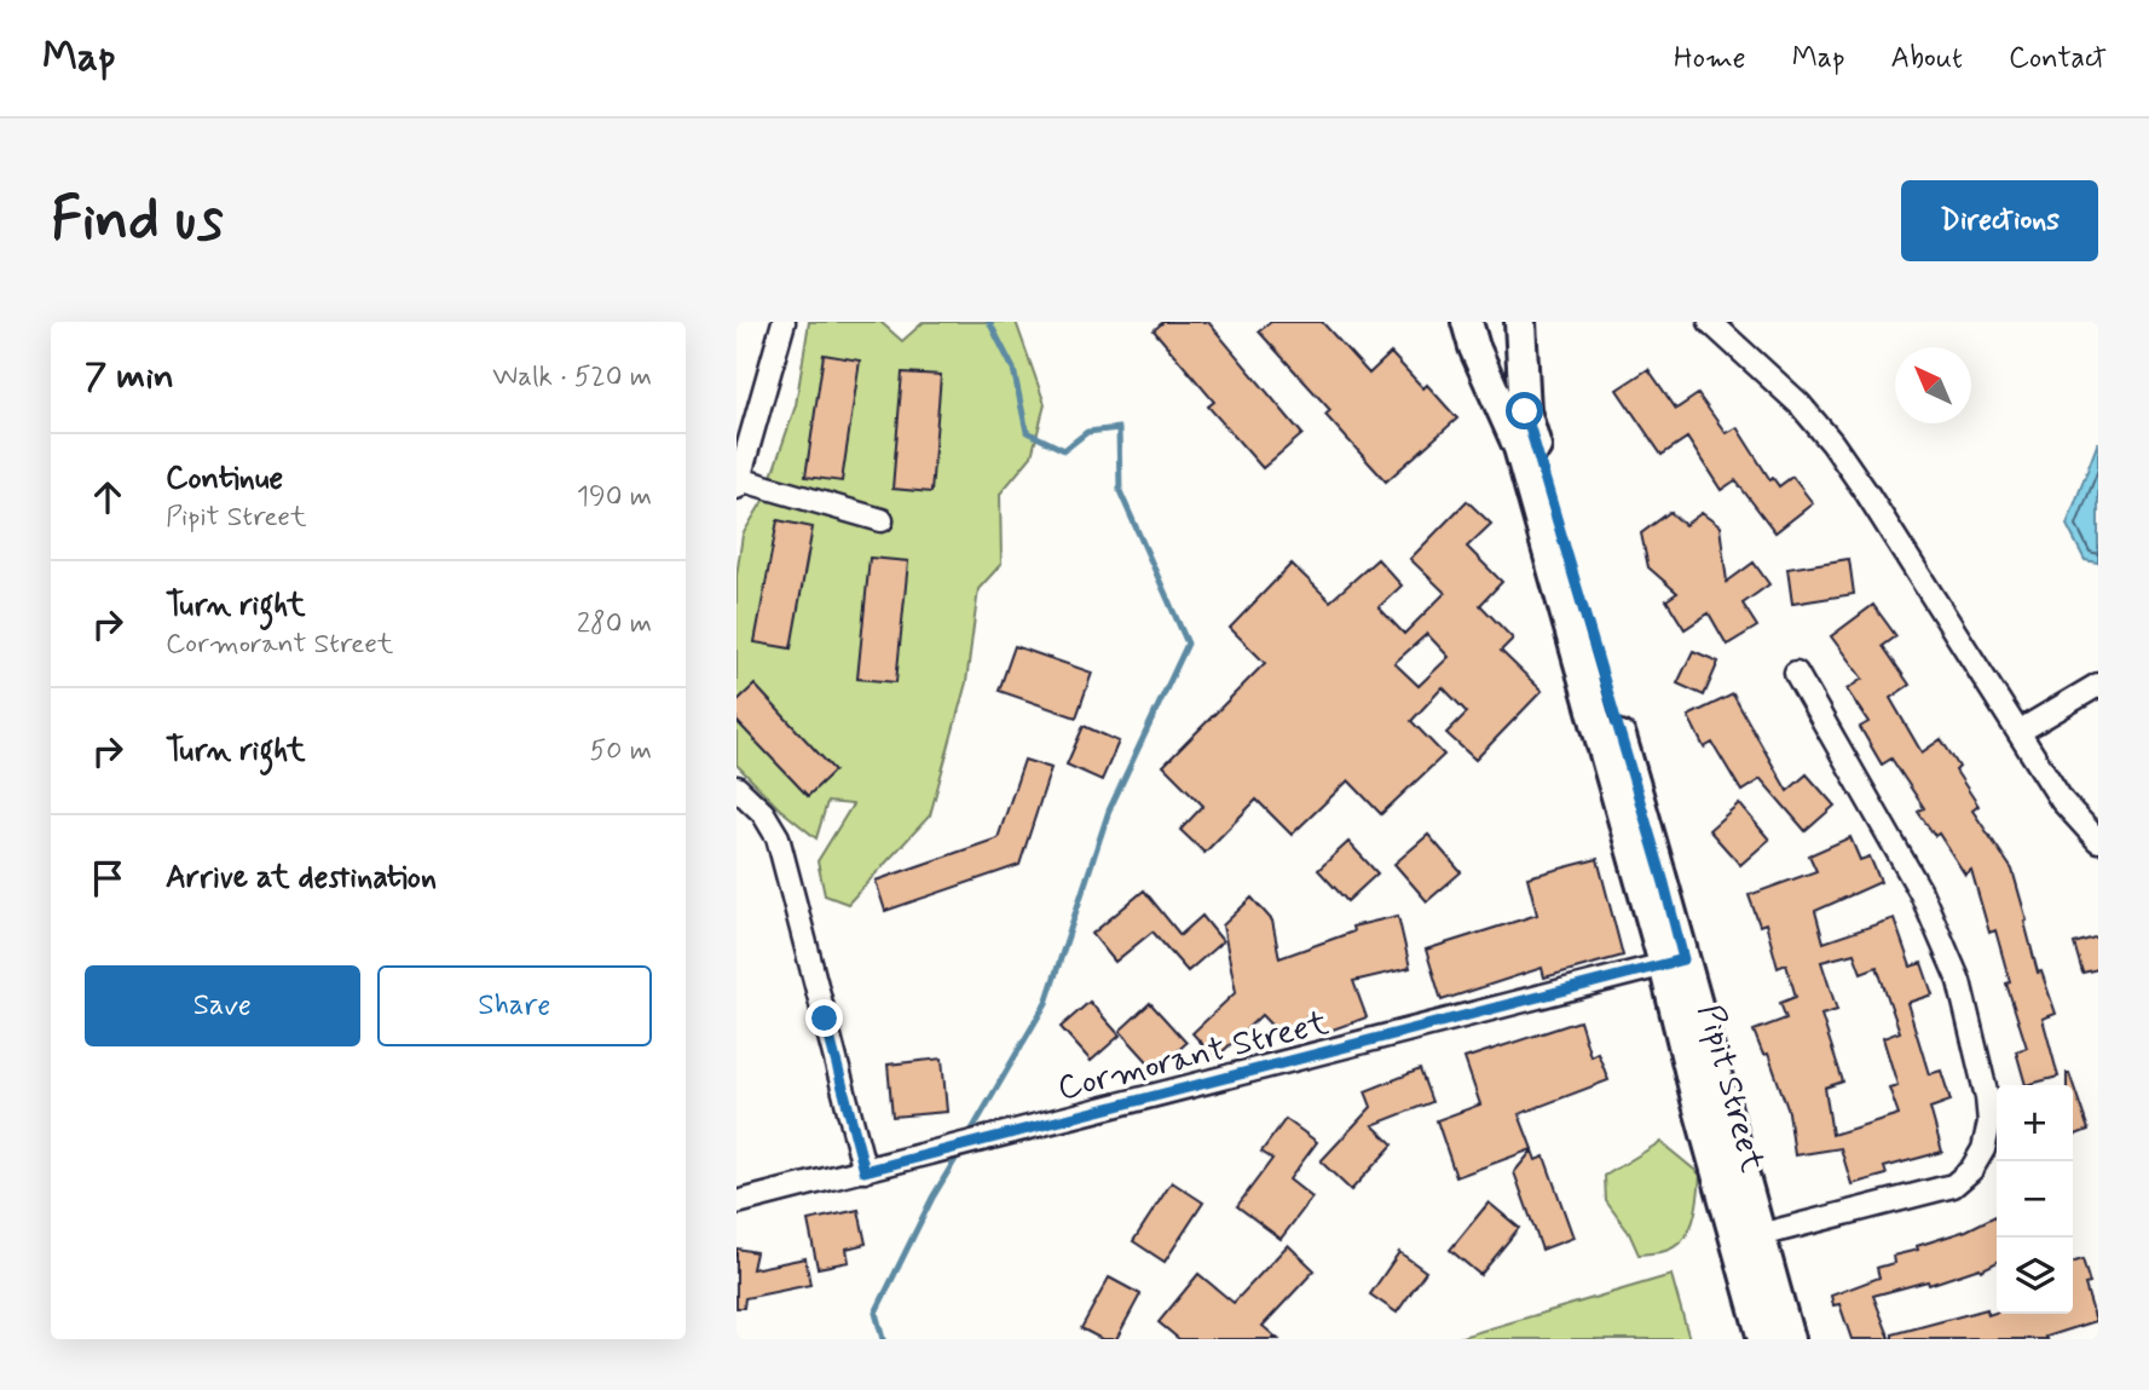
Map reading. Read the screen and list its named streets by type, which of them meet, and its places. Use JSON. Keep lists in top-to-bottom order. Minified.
{"streets":{"main road":["Pipit Street"],"street":["Cormorant Street"]},"crossings":[["Cormorant Street","Pipit Street"]],"north":"top left","page":{"header":"Map","nav":["Home","Map","About","Contact"],"buttons":["Directions",["Save","Share"]],"title":"Find us","heading":["7 min","Walk · 520 m"],"list":[["Continue","Pipit Street","190 m"],["Turn right","Cormorant Street","280 m"],["Turn right","50 m"],"Arrive at destination"],"map_buttons":["+","−"]}}
